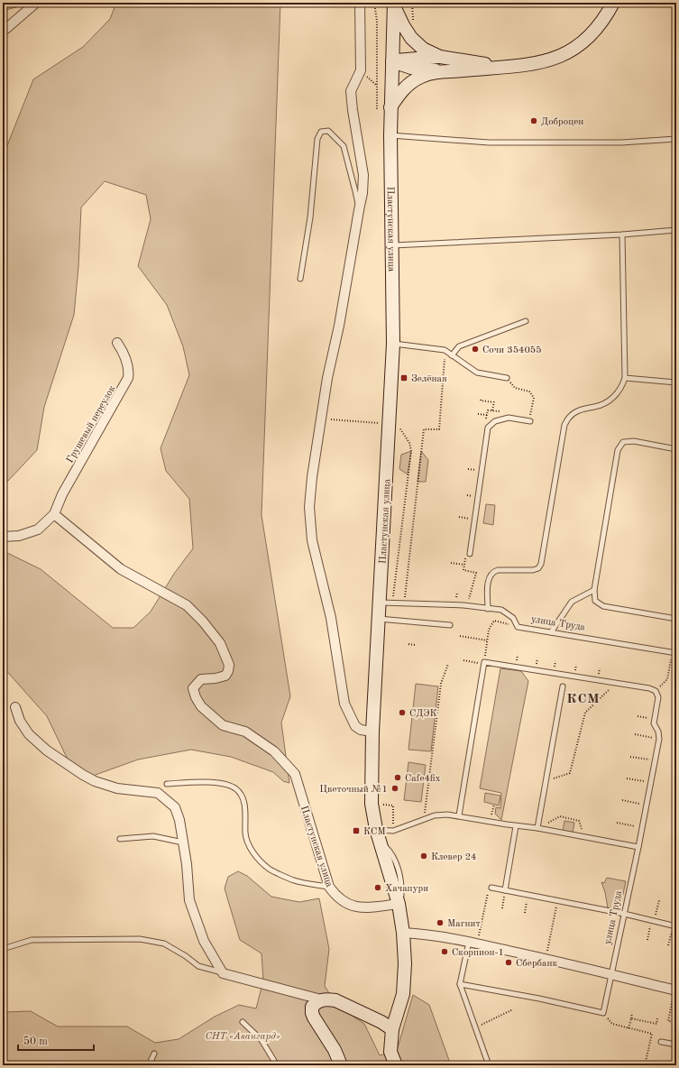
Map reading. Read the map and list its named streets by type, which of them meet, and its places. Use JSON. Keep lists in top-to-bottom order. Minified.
{"streets":{"main road":["Пластунская улица"],"street":["Грушевый переулок"],"lane":["улица Труда"]},"crossings":[["Пластунская улица","Грушевый переулок"],["Пластунская улица","улица Труда"]],"districts":["КСМ"],"parks":["СНТ «Авангард»"],"places":{"other":["Доброцен","Сочи 354055","СДЭК","Cafe4fix","Цветочный №1","Клевер 24","Хачапури","Магнит","Скорпион-1","Сбербанк"],"transit":["Зелёная","КСМ"]},"scale_bar":"50 m"}
